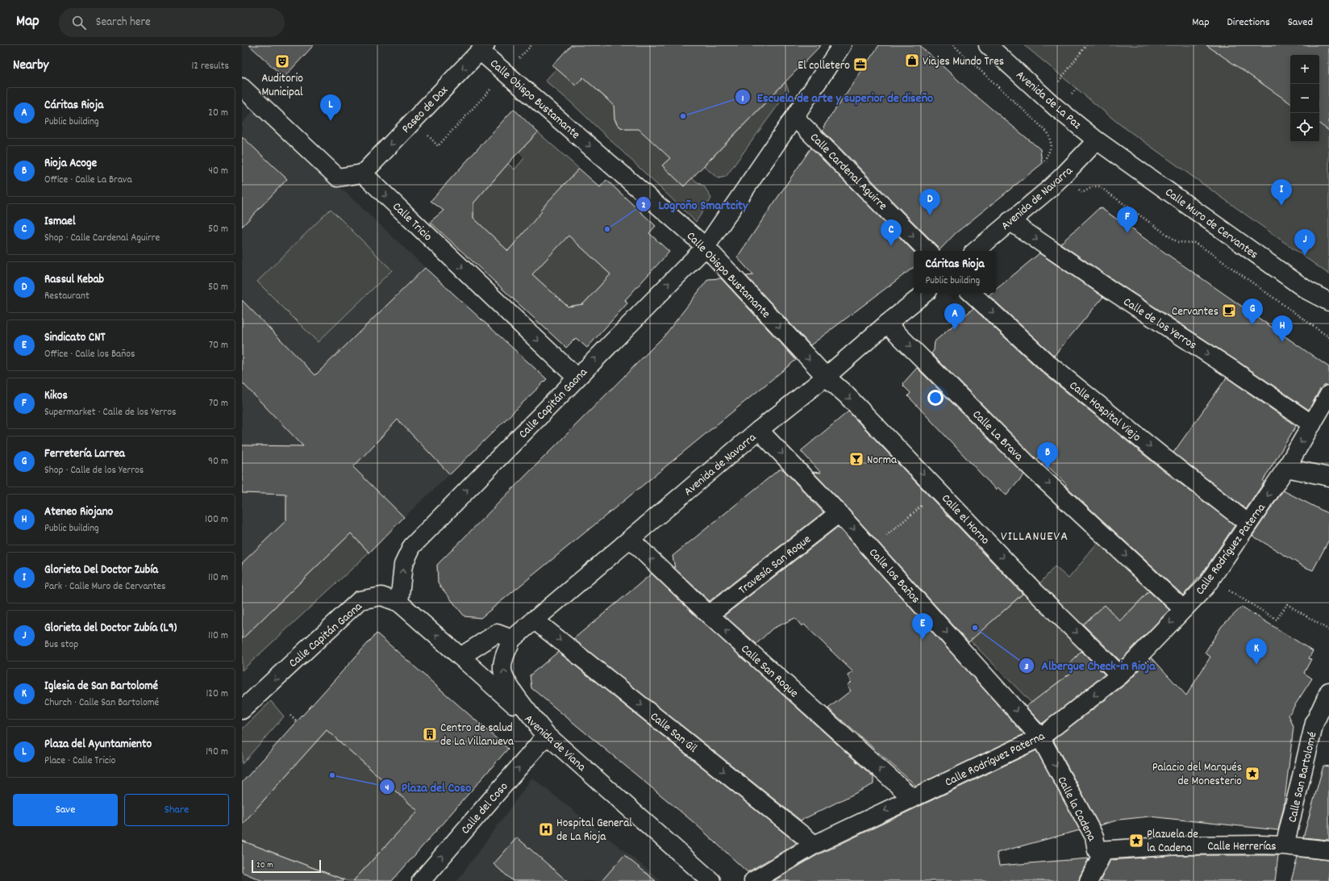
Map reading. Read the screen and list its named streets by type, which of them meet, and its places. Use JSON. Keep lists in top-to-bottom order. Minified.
{"streets":{"street":["Calle Obispo Bustamante","Avenida de La Paz","Paseo de Dax","Calle Cardenal Aguirre","Avenida de Navarra","Calle Tricio","Calle Muro de Cervantes","Calle de los Yerros","Calle Capitán Gaona","Calle Hospital Viejo","Calle La Brava","Calle el Horno","Calle Rodríguez Paterna","Travesía San Roque","Calle los Baños","Calle San Roque","Calle San Gil","Avenida de Viana","Calle San Bartolomé","Calle del Coso","Calle la Cadena","Calle Herrerías"]},"crossings":[["Calle Obispo Bustamante","Paseo de Dax"],["Calle Obispo Bustamante","Avenida de Navarra"],["Calle Obispo Bustamante","Calle Capitán Gaona"],["Calle Obispo Bustamante","Calle el Horno"],["Avenida de La Paz","Avenida de Navarra"],["Avenida de La Paz","Calle Muro de Cervantes"],["Paseo de Dax","Calle Tricio"],["Calle Cardenal Aguirre","Calle Capitán Gaona"],["Avenida de Navarra","Calle Muro de Cervantes"],["Avenida de Navarra","Calle de los Yerros"],["Avenida de Navarra","Calle La Brava"],["Avenida de Navarra","Calle el Horno"],["Avenida de Navarra","Calle los Baños"],["Avenida de Navarra","Calle San Roque"],["Avenida de Navarra","Calle San Gil"],["Avenida de Navarra","Avenida de Viana"],["Avenida de Navarra","Calle del Coso"],["Calle Tricio","Calle Capitán Gaona"],["Calle de los Yerros","Calle Rodríguez Paterna"],["Calle Capitán Gaona","Avenida de Viana"],["Calle Hospital Viejo","Calle Rodríguez Paterna"],["Calle La Brava","Calle Rodríguez Paterna"],["Calle el Horno","Calle Rodríguez Paterna"],["Calle Rodríguez Paterna","Calle los Baños"],["Calle Rodríguez Paterna","Calle San Roque"],["Calle Rodríguez Paterna","Calle San Gil"],["Calle Rodríguez Paterna","Calle la Cadena"],["Travesía San Roque","Calle los Baños"],["Travesía San Roque","Calle San Roque"],["Calle los Baños","Calle la Cadena"],["Avenida de Viana","Calle del Coso"],["Calle San Bartolomé","Calle Herrerías"],["Calle la Cadena","Calle Herrerías"]],"one_way":["Calle Obispo Bustamante","Paseo de Dax","Calle Cardenal Aguirre","Calle Tricio","Calle de los Yerros","Calle Hospital Viejo","Calle La Brava","Calle el Horno","Calle Rodríguez Paterna","Calle los Baños","Calle San Roque","Calle San Gil","Calle del Coso","Calle la Cadena"],"districts":["VILLANUEVA"],"places":{"shop":["Viajes Mundo Tres"],"theatre":["Auditorio Municipal"],"office":["El colletero"],"other":["Escuela de arte y superior de diseño","Logroño Smartcity","Albergue Check-in Rioja","Plaza del Coso"],"cafe":["Cervantes"],"bar":["Norma"],"building":["Centro de salud de La Villanueva"],"place":["Palacio del Marqués de Monesterio","Plazuela de la Cadena"],"hospital":["Hospital General de La Rioja"]},"scale_bar":"20 m","page":{"header":"Map","search":"Search here","nav":["Map","Directions","Saved"],"heading":["Nearby","12 results"],"map_buttons":["+","−"],"list":[{"mark":"A","name":"Cáritas Rioja","note":"Public building","value":"20 m"},{"mark":"B","name":"Rioja Acoge","note":"Office · Calle La Brava","value":"40 m"},{"mark":"C","name":"Ismael","note":"Shop · Calle Cardenal Aguirre","value":"50 m"},{"mark":"D","name":"Rassul Kebab","note":"Restaurant","value":"50 m"},{"mark":"E","name":"Sindicato CNT","note":"Office · Calle los Baños","value":"70 m"},{"mark":"F","name":"Kikos","note":"Supermarket · Calle de los Yerros","value":"70 m"},{"mark":"G","name":"Ferretería Larrea","note":"Shop · Calle de los Yerros","value":"90 m"},{"mark":"H","name":"Ateneo Riojano","note":"Public building","value":"100 m"},{"mark":"I","name":"Glorieta Del Doctor Zubía","note":"Park · Calle Muro de Cervantes","value":"110 m"},{"mark":"J","name":"Glorieta del Doctor Zubía (L9)","note":"Bus stop","value":"110 m"},{"mark":"K","name":"Iglesia de San Bartolomé","note":"Church · Calle San Bartolomé","value":"120 m"},{"mark":"L","name":"Plaza del Ayuntamiento","note":"Place · Calle Tricio","value":"190 m"}],"pins":["L","I","D","F","C","J","G","A","H","B","E","K"],"popup":["Cáritas Rioja","Public building"],"buttons":["Save","Share"],"scale":"20 m"}}
